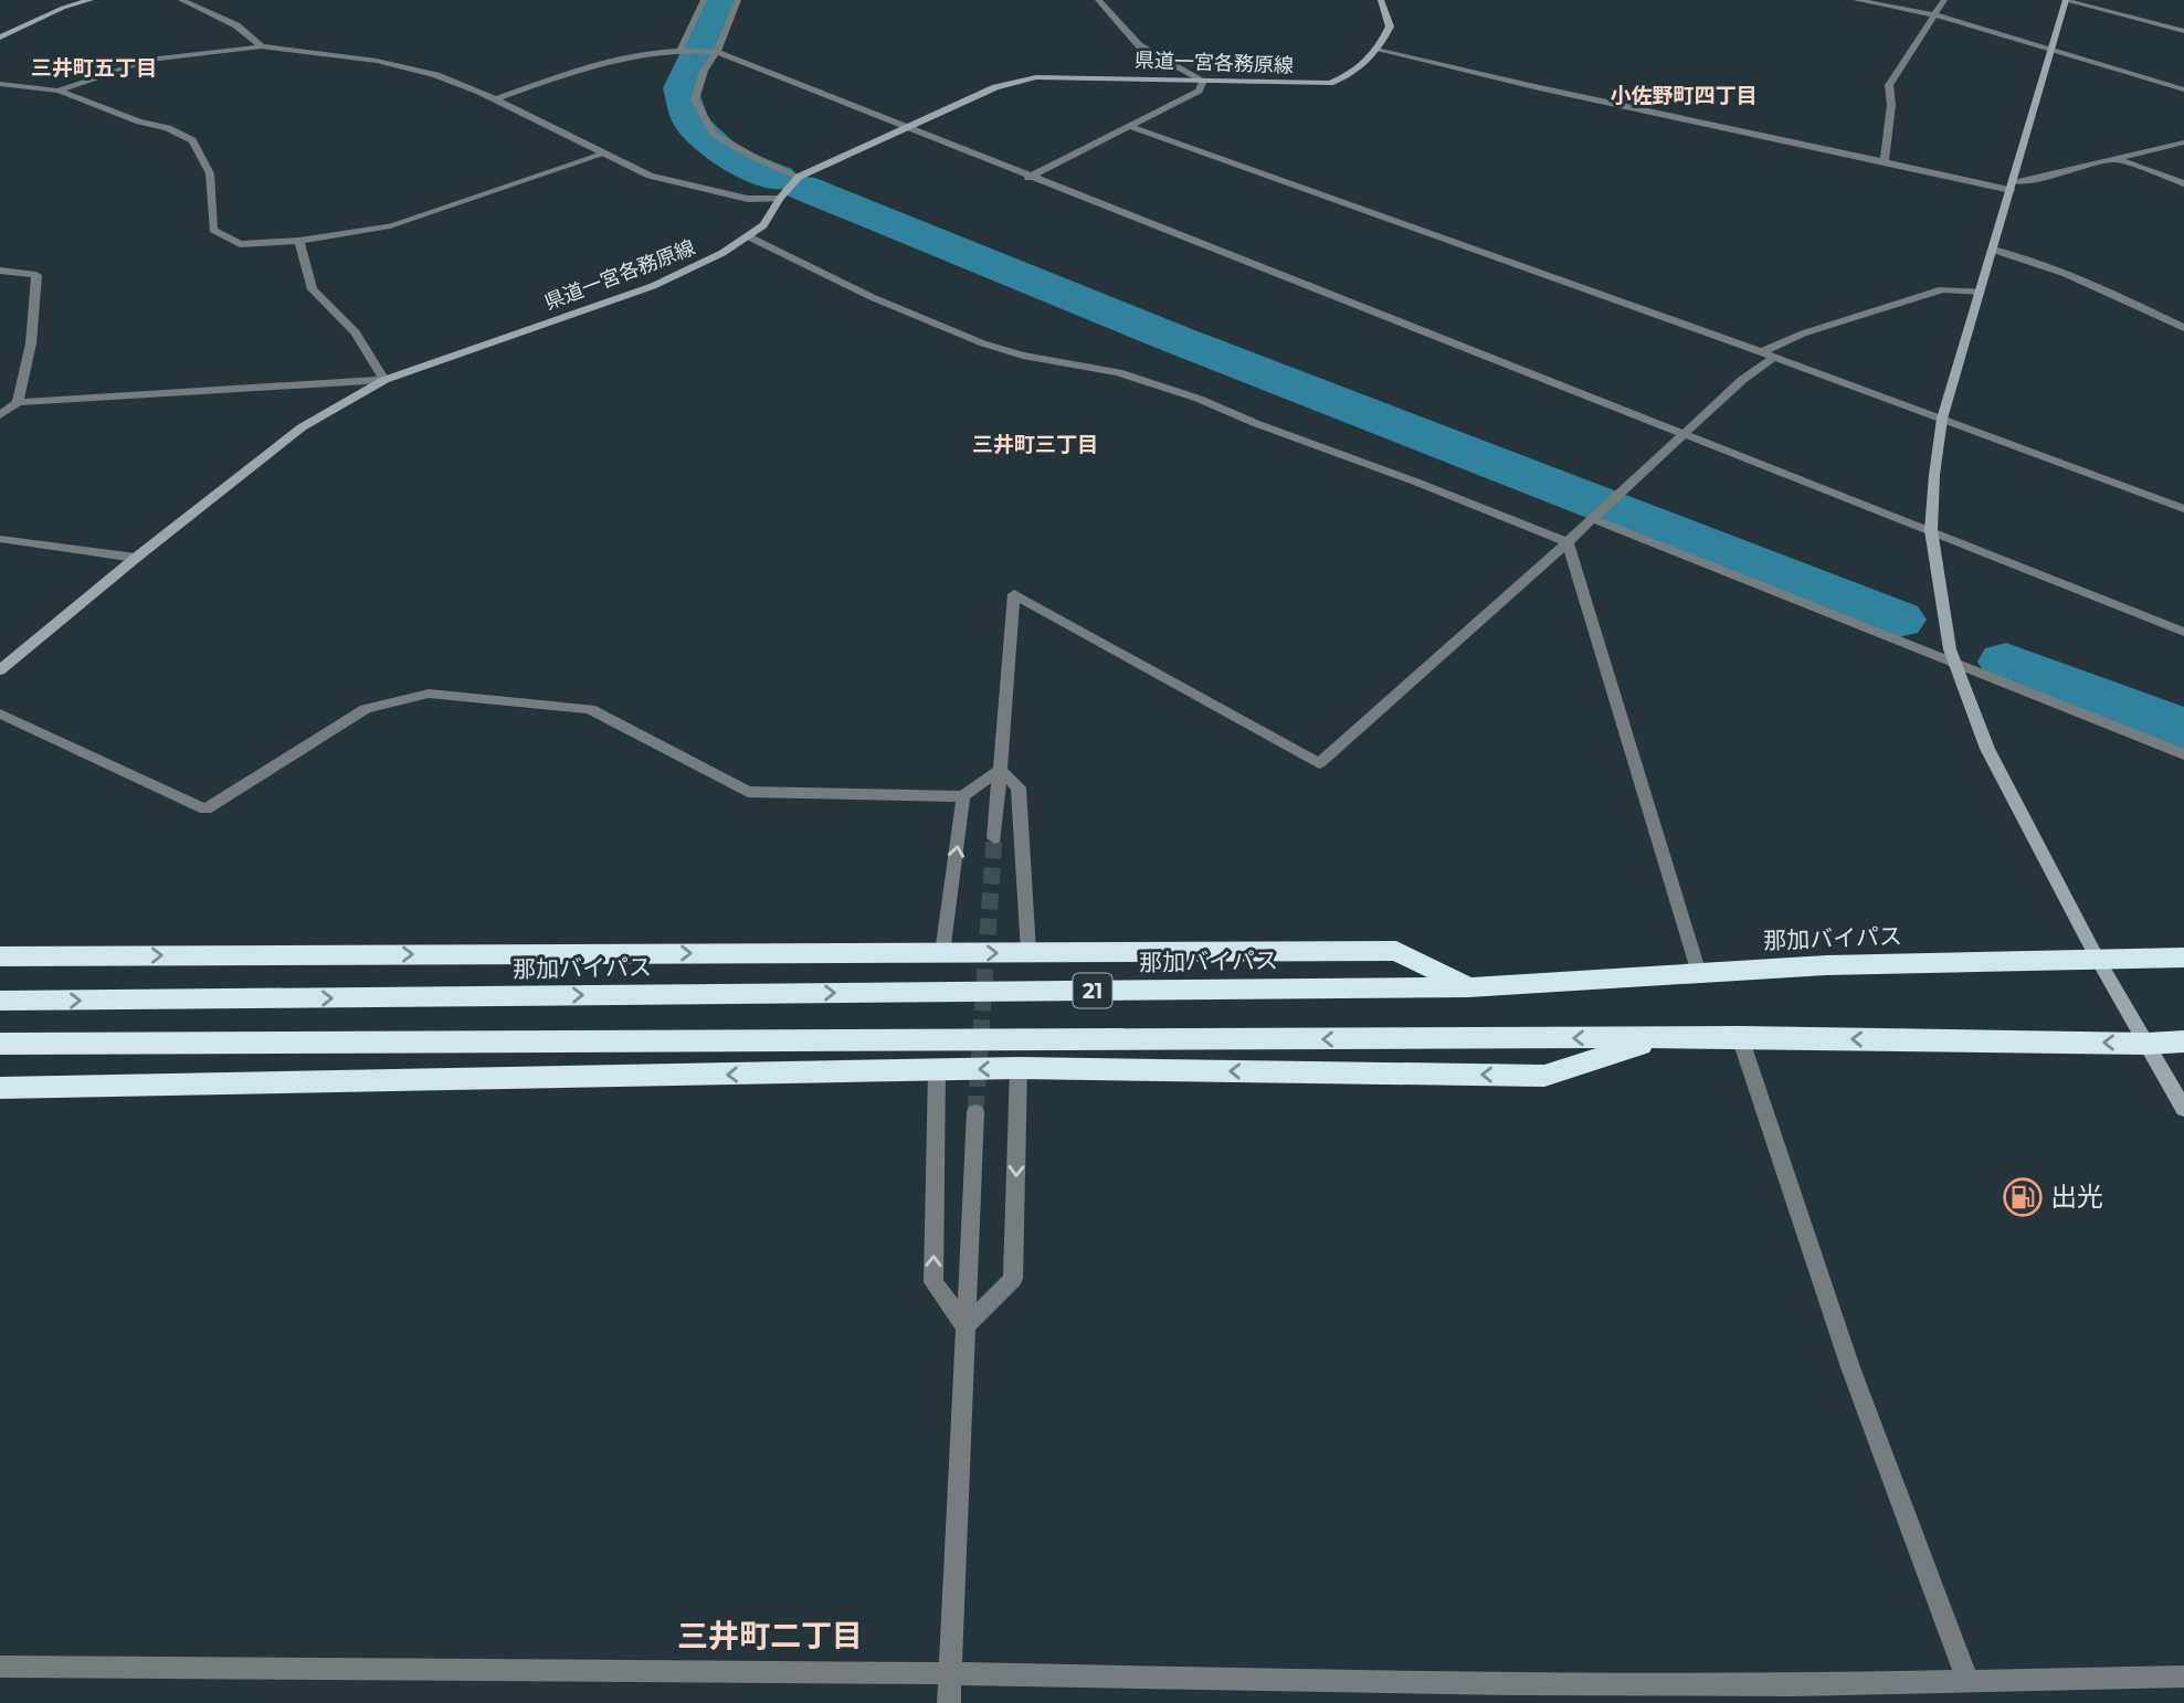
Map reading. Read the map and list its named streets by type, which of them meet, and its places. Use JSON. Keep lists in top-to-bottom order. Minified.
{"streets":{"highway":["那加バイパス","21"],"main road":["県道一宮各務原線"]},"districts":["三井町五丁目","小佐野町四丁目","三井町三丁目","三井町二丁目"],"places":{"fuel station":["出光"]}}
